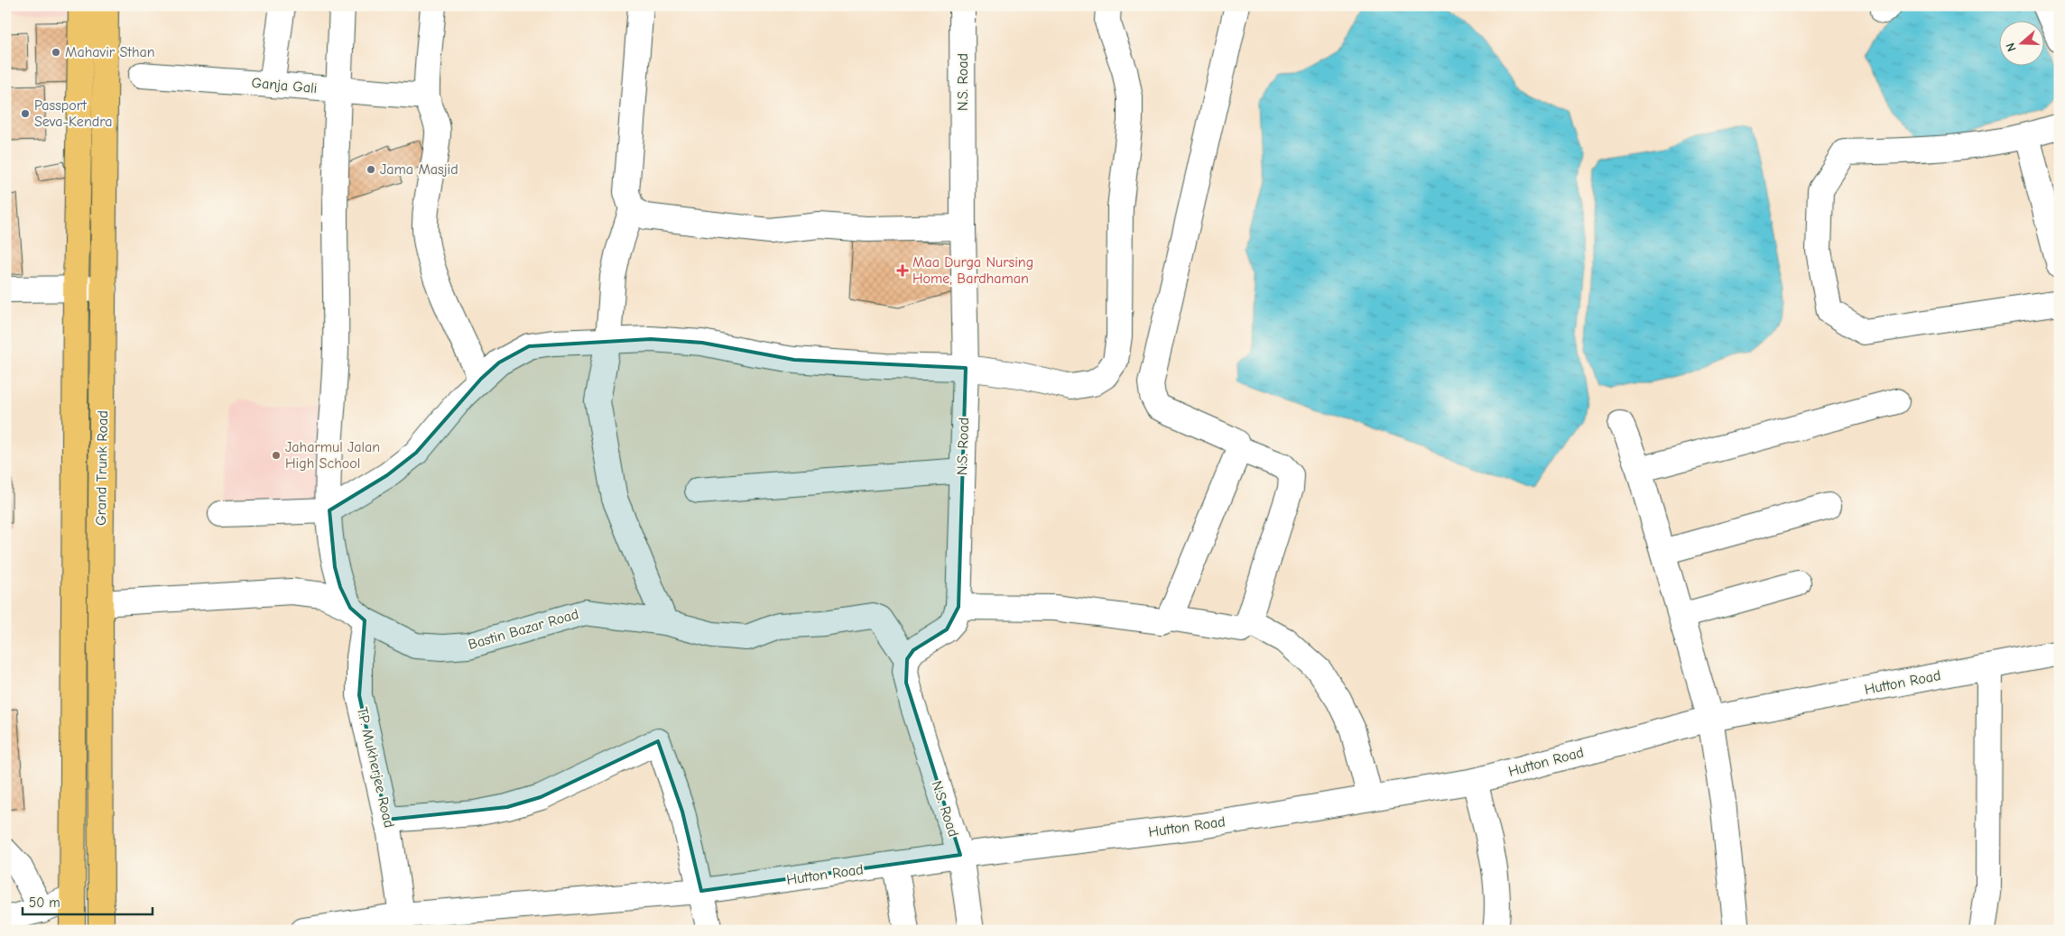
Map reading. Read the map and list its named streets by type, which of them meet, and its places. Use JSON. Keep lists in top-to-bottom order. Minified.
{"streets":{"main road":["Grand Trunk Road"],"street":["N.S. Road","Ganja Gali","Bastin Bazar Road","Hutton Road","T.P. Mukherjee Road"]},"crossings":[["N.S. Road","Bastin Bazar Road"],["N.S. Road","Hutton Road"],["Grand Trunk Road","Bastin Bazar Road"],["Bastin Bazar Road","T.P. Mukherjee Road"],["Hutton Road","T.P. Mukherjee Road"]],"places":{"other":["Mahavir Sthan","Passport Seva-Kendra","Jama Masjid","Jaharmul Jalan High School"],"health":["Maa Durga Nursing Home, Bardhaman"]},"scale_bar":"50 m","north":"left"}
